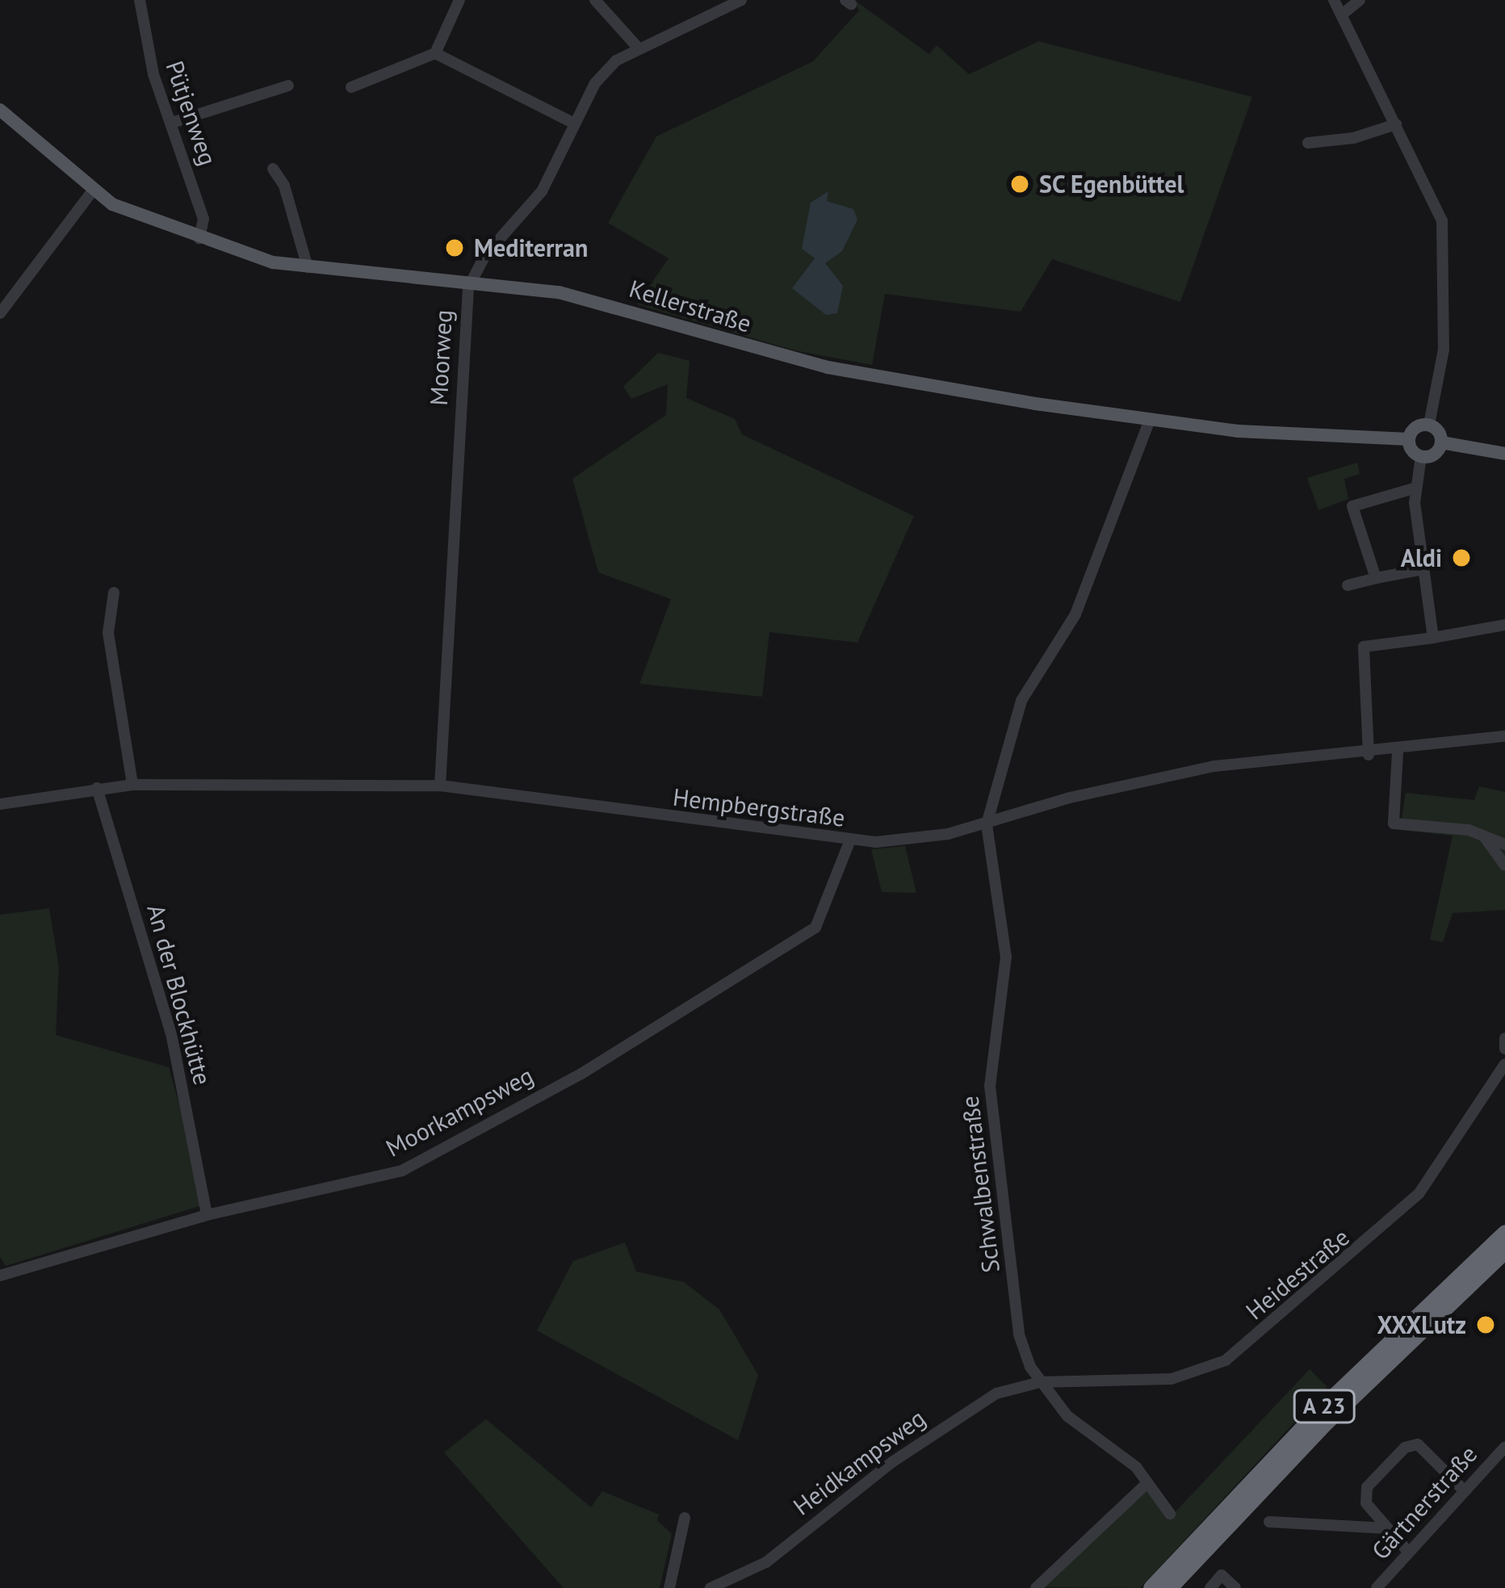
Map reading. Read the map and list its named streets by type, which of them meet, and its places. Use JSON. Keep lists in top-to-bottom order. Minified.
{"streets":{"highway":["A 23"],"main road":["Kellerstraße"],"street":["Pütjenweg","Moorweg","Hempbergstraße","An der Blockhütte","Moorkampsweg","Schwalbenstraße","Heidestraße","Heidkampsweg","Gärtnerstraße"]},"crossings":[["Pütjenweg","Kellerstraße"],["Kellerstraße","Moorweg"],["Kellerstraße","Schwalbenstraße"],["Moorweg","Hempbergstraße"],["Hempbergstraße","An der Blockhütte"],["Hempbergstraße","Moorkampsweg"],["Hempbergstraße","Schwalbenstraße"],["An der Blockhütte","Moorkampsweg"],["Schwalbenstraße","Heidestraße"],["Schwalbenstraße","Heidkampsweg"],["Heidestraße","Heidkampsweg"]],"places":["SC Egenbüttel","Mediterran","Aldi","XXXLutz"]}
